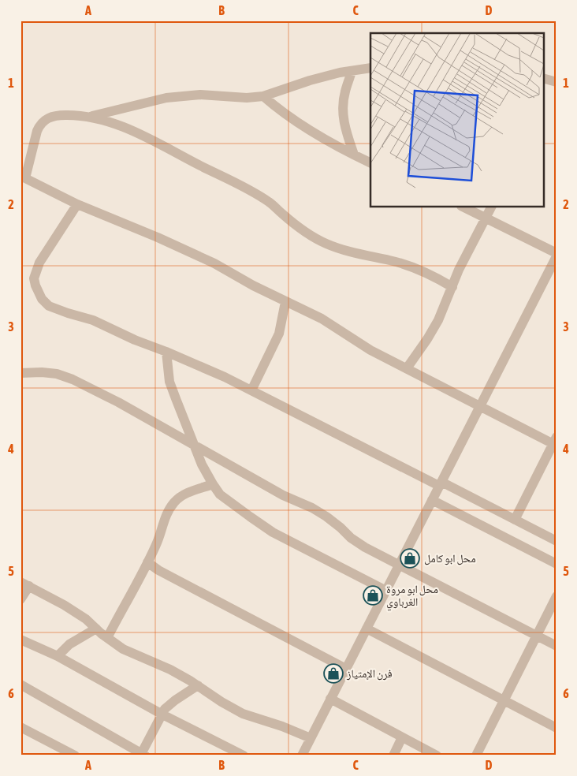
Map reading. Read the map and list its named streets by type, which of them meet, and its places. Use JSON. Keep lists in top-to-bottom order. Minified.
{"places":{"shop":["محل ابو كامل","محل ابو مروة الغرباوي","فرن الإمتياز"]},"grid":{"columns":["A","B","C","D"],"rows":["1","2","3","4","5","6"]}}
